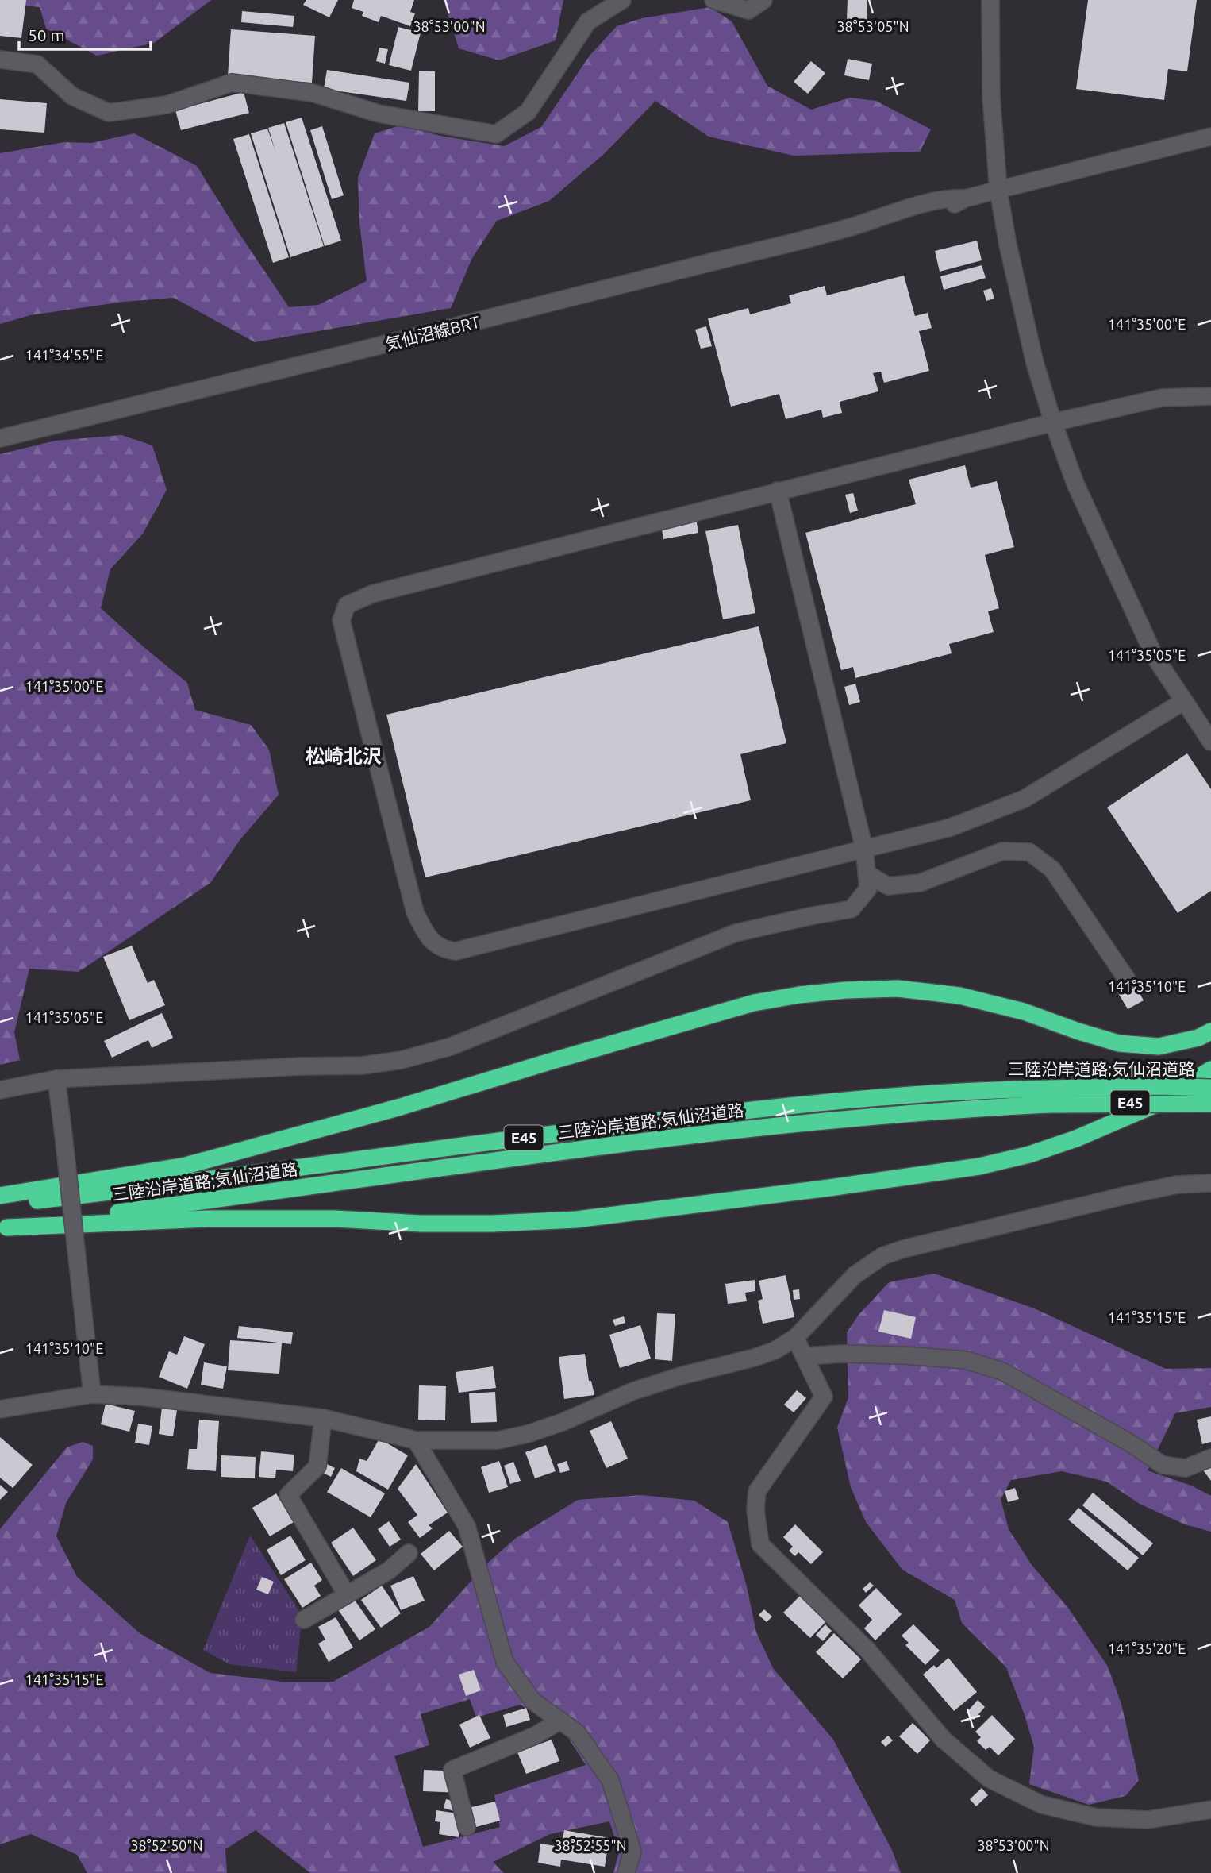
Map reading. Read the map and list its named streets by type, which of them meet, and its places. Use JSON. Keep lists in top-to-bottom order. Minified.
{"streets":{"highway":["三陸沿岸道路;気仙沼道路","E45"],"street":["気仙沼線BRT"]},"districts":["松崎北沢"],"scale_bar":"50 m","coordinates":["38°53'00\"N","38°53'05\"N","141°35'00\"E","141°34'55\"E","141°35'05\"E","141°35'10\"E","141°35'15\"E","141°35'20\"E","38°52'50\"N","38°52'55\"N"]}
